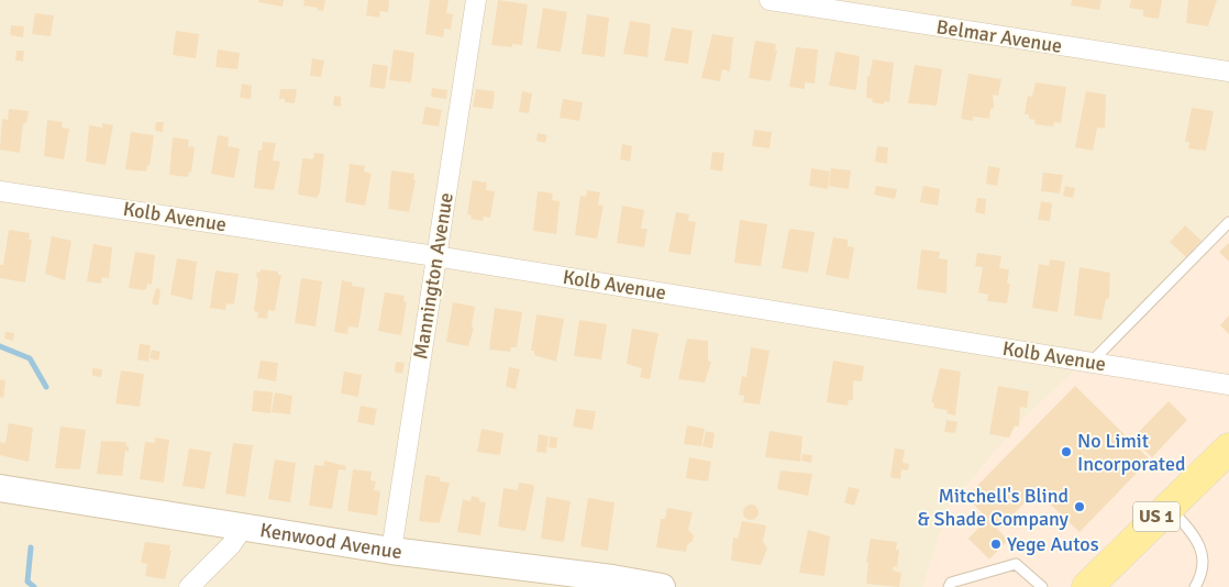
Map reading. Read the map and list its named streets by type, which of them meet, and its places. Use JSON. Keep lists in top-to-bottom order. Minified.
{"streets":{"main road":["US 1","Kenwood Avenue"],"street":["Belmar Avenue","Kolb Avenue","Mannington Avenue"]},"crossings":[["Kolb Avenue","Mannington Avenue"],["Mannington Avenue","Kenwood Avenue"]],"places":["No Limit Incorporated","Mitchell's Blind & Shade Company","Yege Autos"]}
